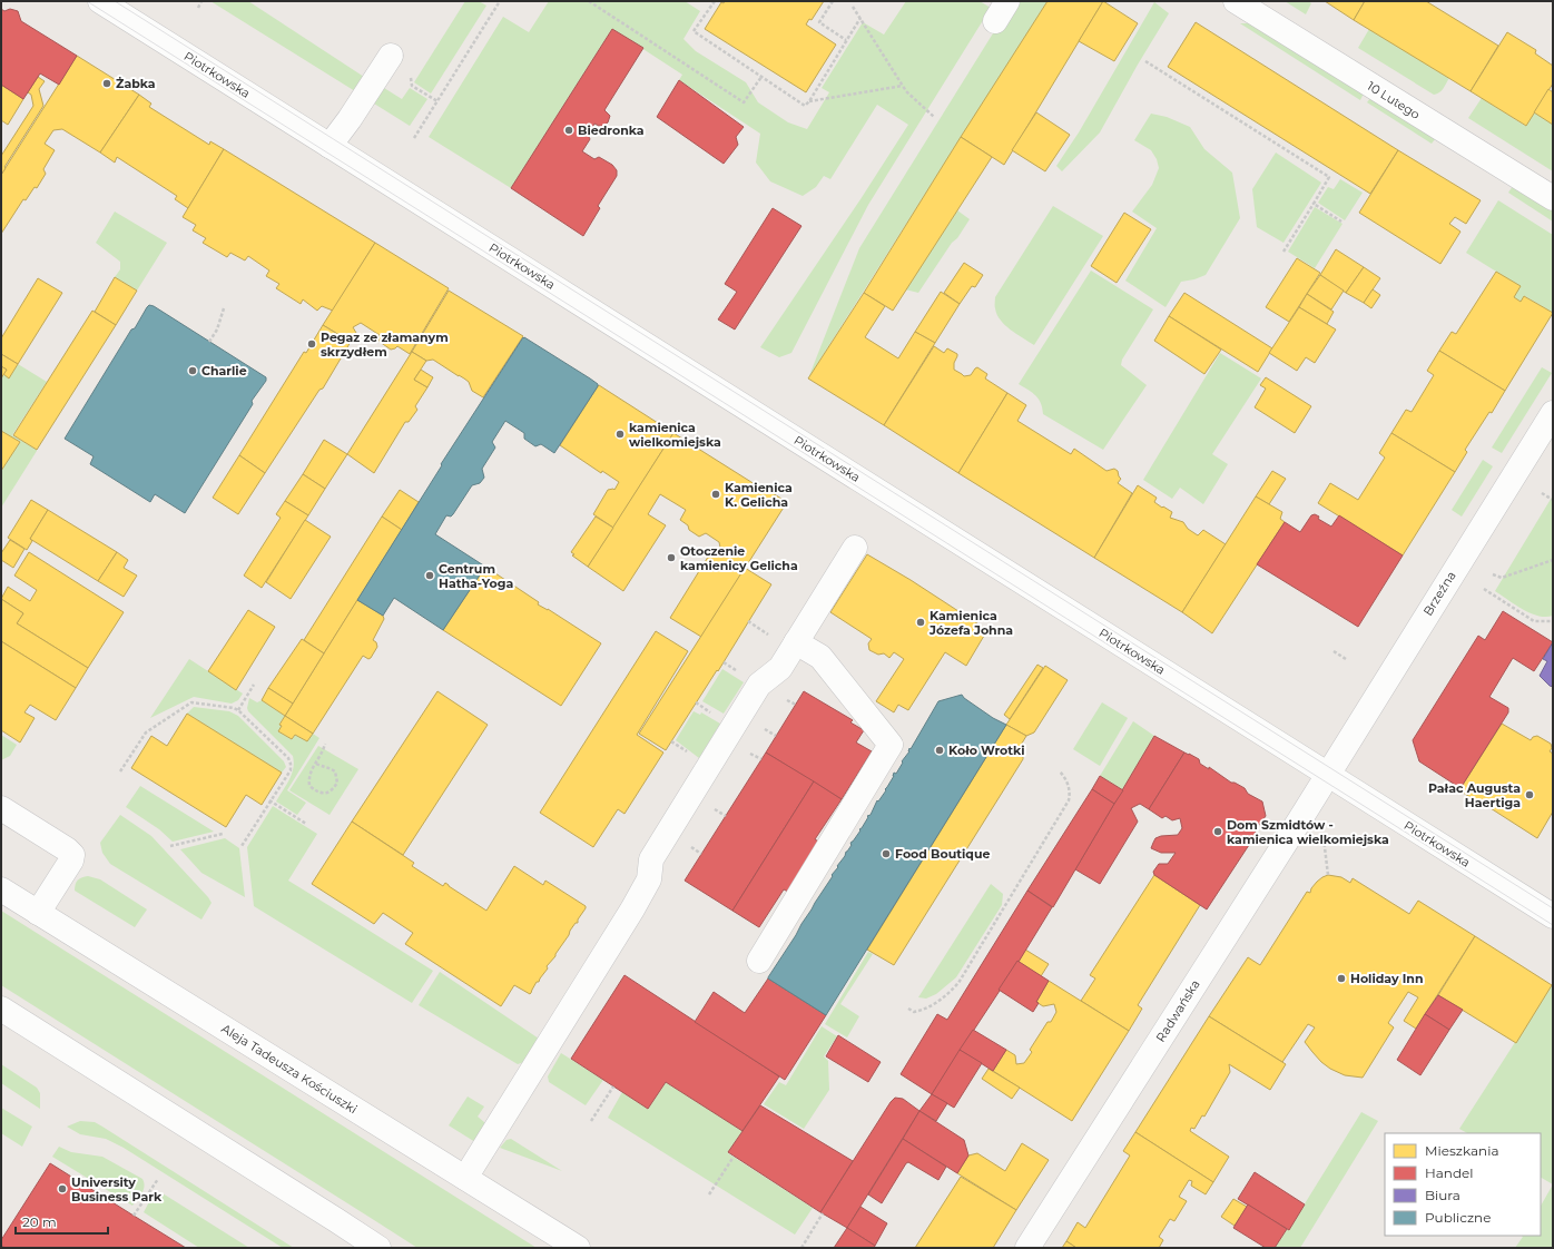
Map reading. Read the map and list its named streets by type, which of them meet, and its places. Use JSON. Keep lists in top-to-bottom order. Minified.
{"streets":{"street":["Piotrkowska","10 Lutego","Brzeźna","Radwańska","Aleja Tadeusza Kościuszki"]},"crossings":[["Piotrkowska","Brzeźna"],["Piotrkowska","Radwańska"],["Brzeźna","Radwańska"]],"places":["Żabka","Biedronka","Pegaz ze złamanym skrzydłem","Charlie","kamienica wielkomiejska","Kamienica K. Gelicha","Otoczenie kamienicy Gelicha","Centrum Hatha-Yoga","Kamienica Józefa Johna","Koło Wrotki","Pałac Augusta Haertiga","Dom Szmidtów - kamienica wielkomiejska","Food Boutique","Holiday Inn","University Business Park"],"legend":["Mieszkania","Handel","Biura","Publiczne"],"scale_bar":"20 m"}
